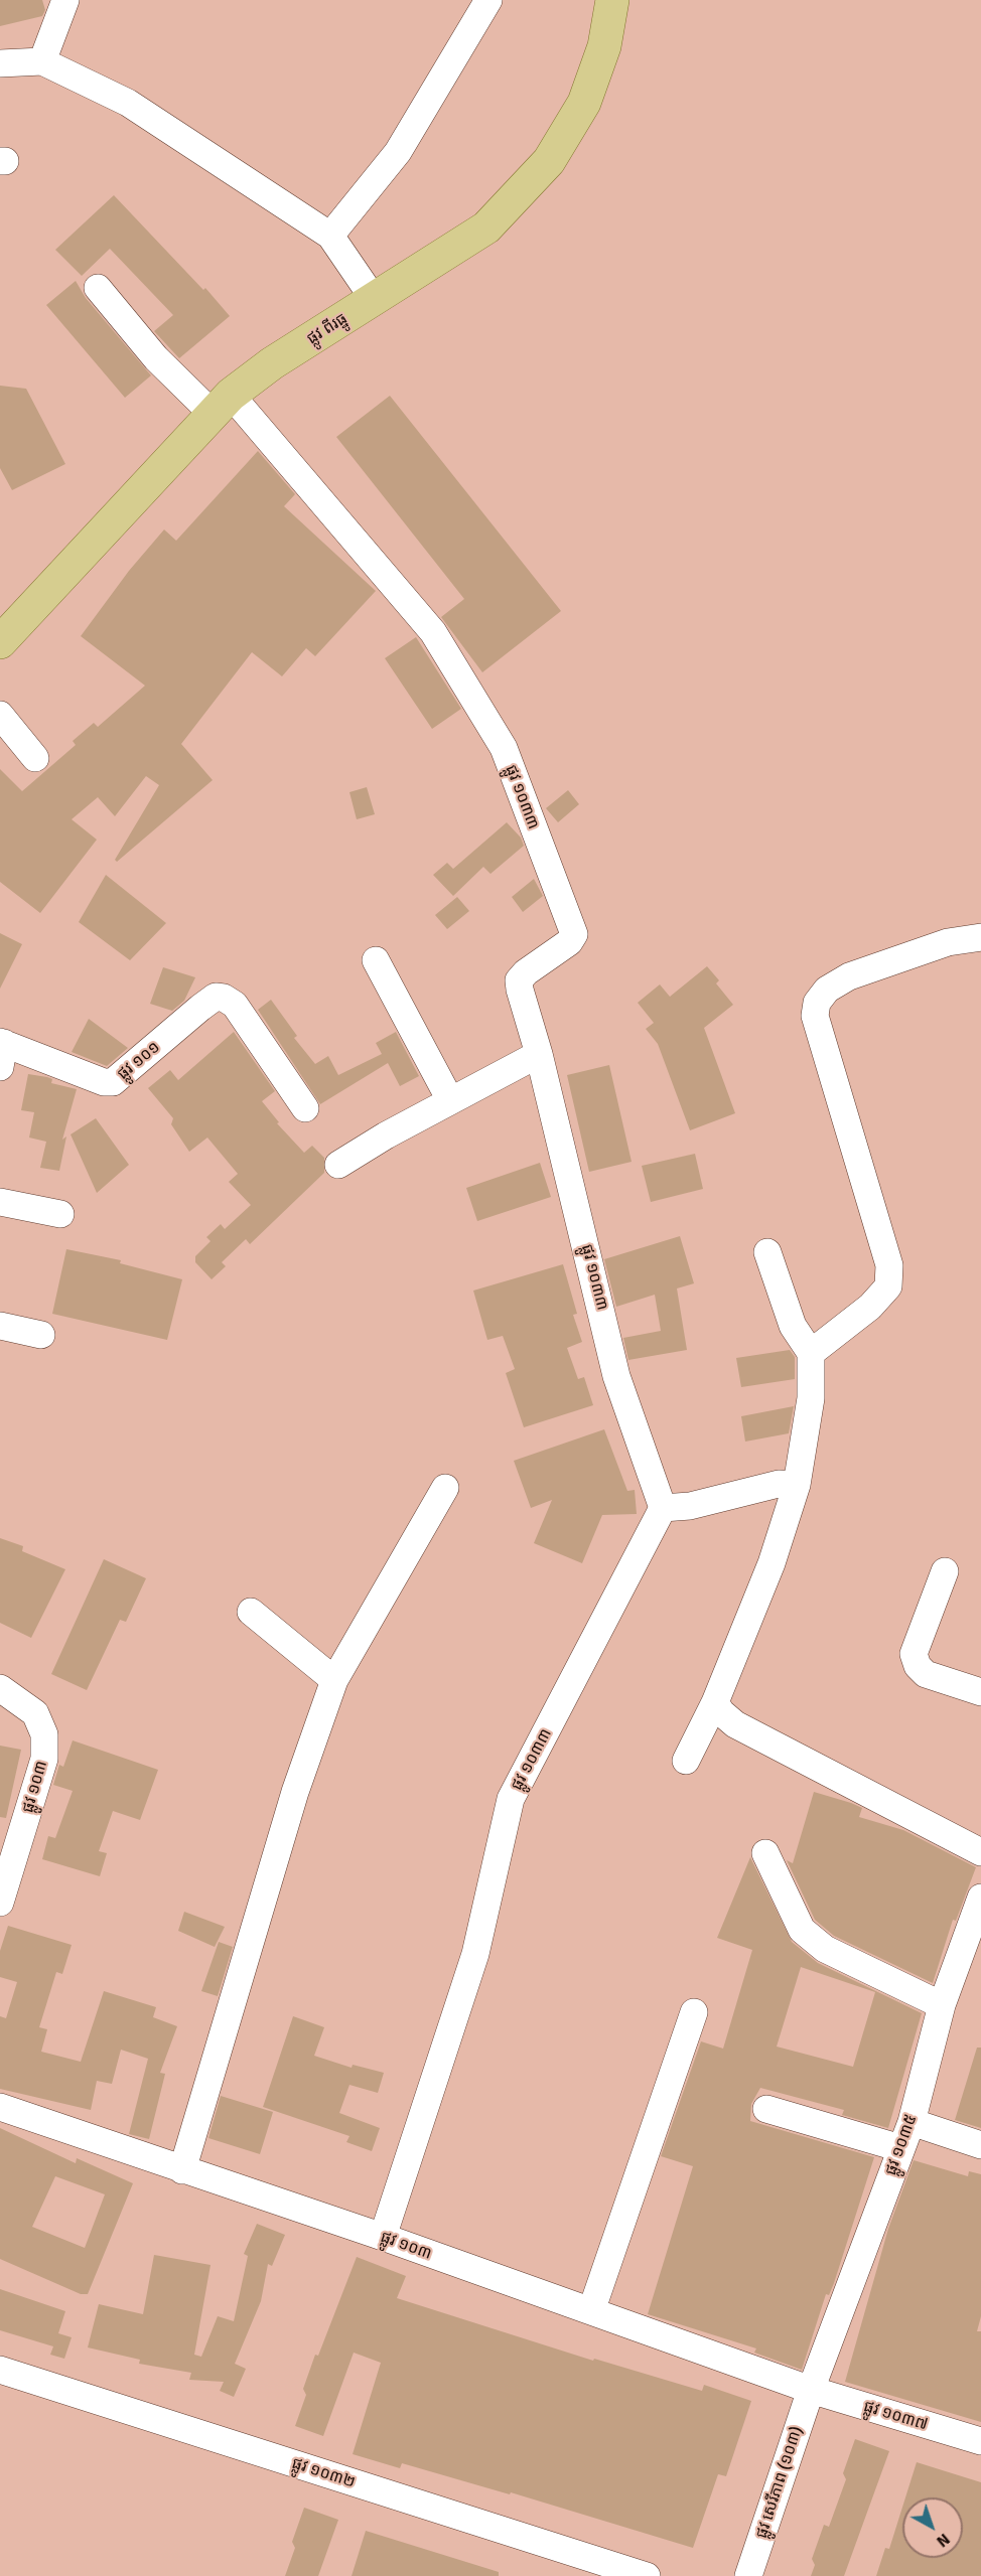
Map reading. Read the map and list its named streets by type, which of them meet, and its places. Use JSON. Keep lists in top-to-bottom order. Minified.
{"streets":{"main road":["ផ្លូវ ពីរធ្នូ"],"street":["ផ្លូវ ១០៣៣","ផ្លូវ ១០១","ផ្លូវ ១០៣","ផ្លូវ ១០៣៥","ផ្លូវ ១០៣៧","ផ្លូវ ១០៣២","ផ្លូវ សេរីភាព (១០៣)"]},"crossings":[["ផ្លូវ ពីរធ្នូ","ផ្លូវ ១០៣៣"],["ផ្លូវ ១០៣៣","ផ្លូវ ១០៣"],["ផ្លូវ ១០៣","ផ្លូវ ១០៣៥"],["ផ្លូវ ១០៣","ផ្លូវ ១០៣៧"],["ផ្លូវ ១០៣","ផ្លូវ សេរីភាព (១០៣)"],["ផ្លូវ ១០៣៥","ផ្លូវ ១០៣៧"],["ផ្លូវ ១០៣៥","ផ្លូវ សេរីភាព (១០៣)"],["ផ្លូវ ១០៣៧","ផ្លូវ សេរីភាព (១០៣)"]],"north":"bottom right"}
